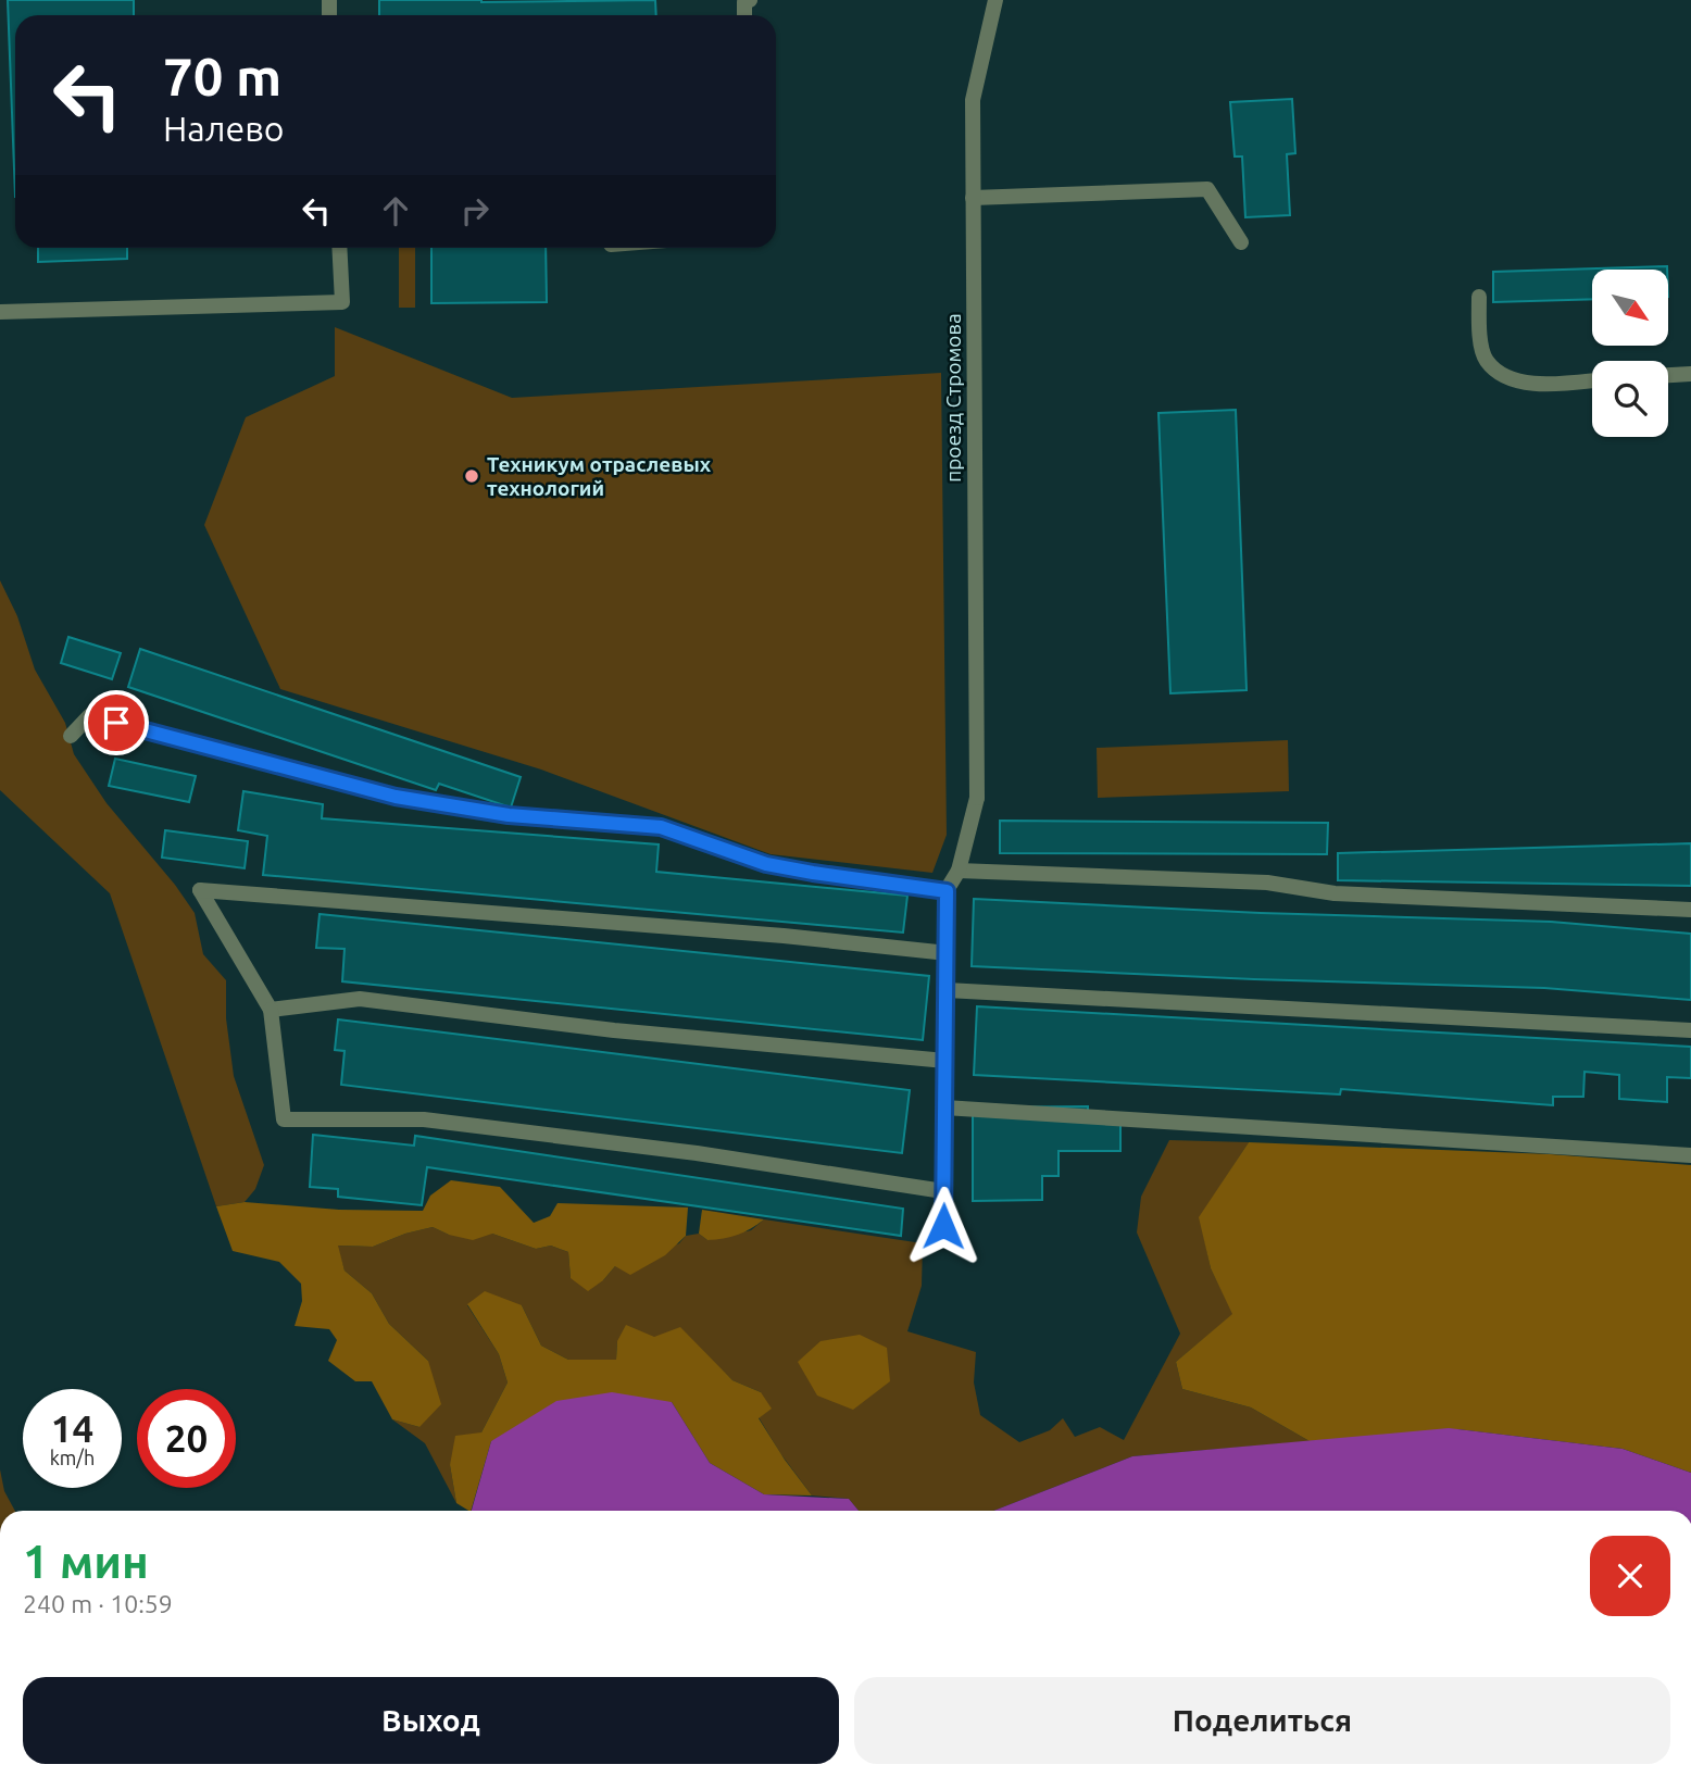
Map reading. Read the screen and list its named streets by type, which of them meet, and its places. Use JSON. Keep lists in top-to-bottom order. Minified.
{"streets":{"street":["проезд Стромова"]},"places":["Техникум отраслевых технологий"],"north":"bottom right","page":{"turn":["70 m","Налево"],"speed":"14 km/h","limit":"20","heading":["1 мин","240 m · 10:59"],"buttons":["Выход","Поделиться"]}}
